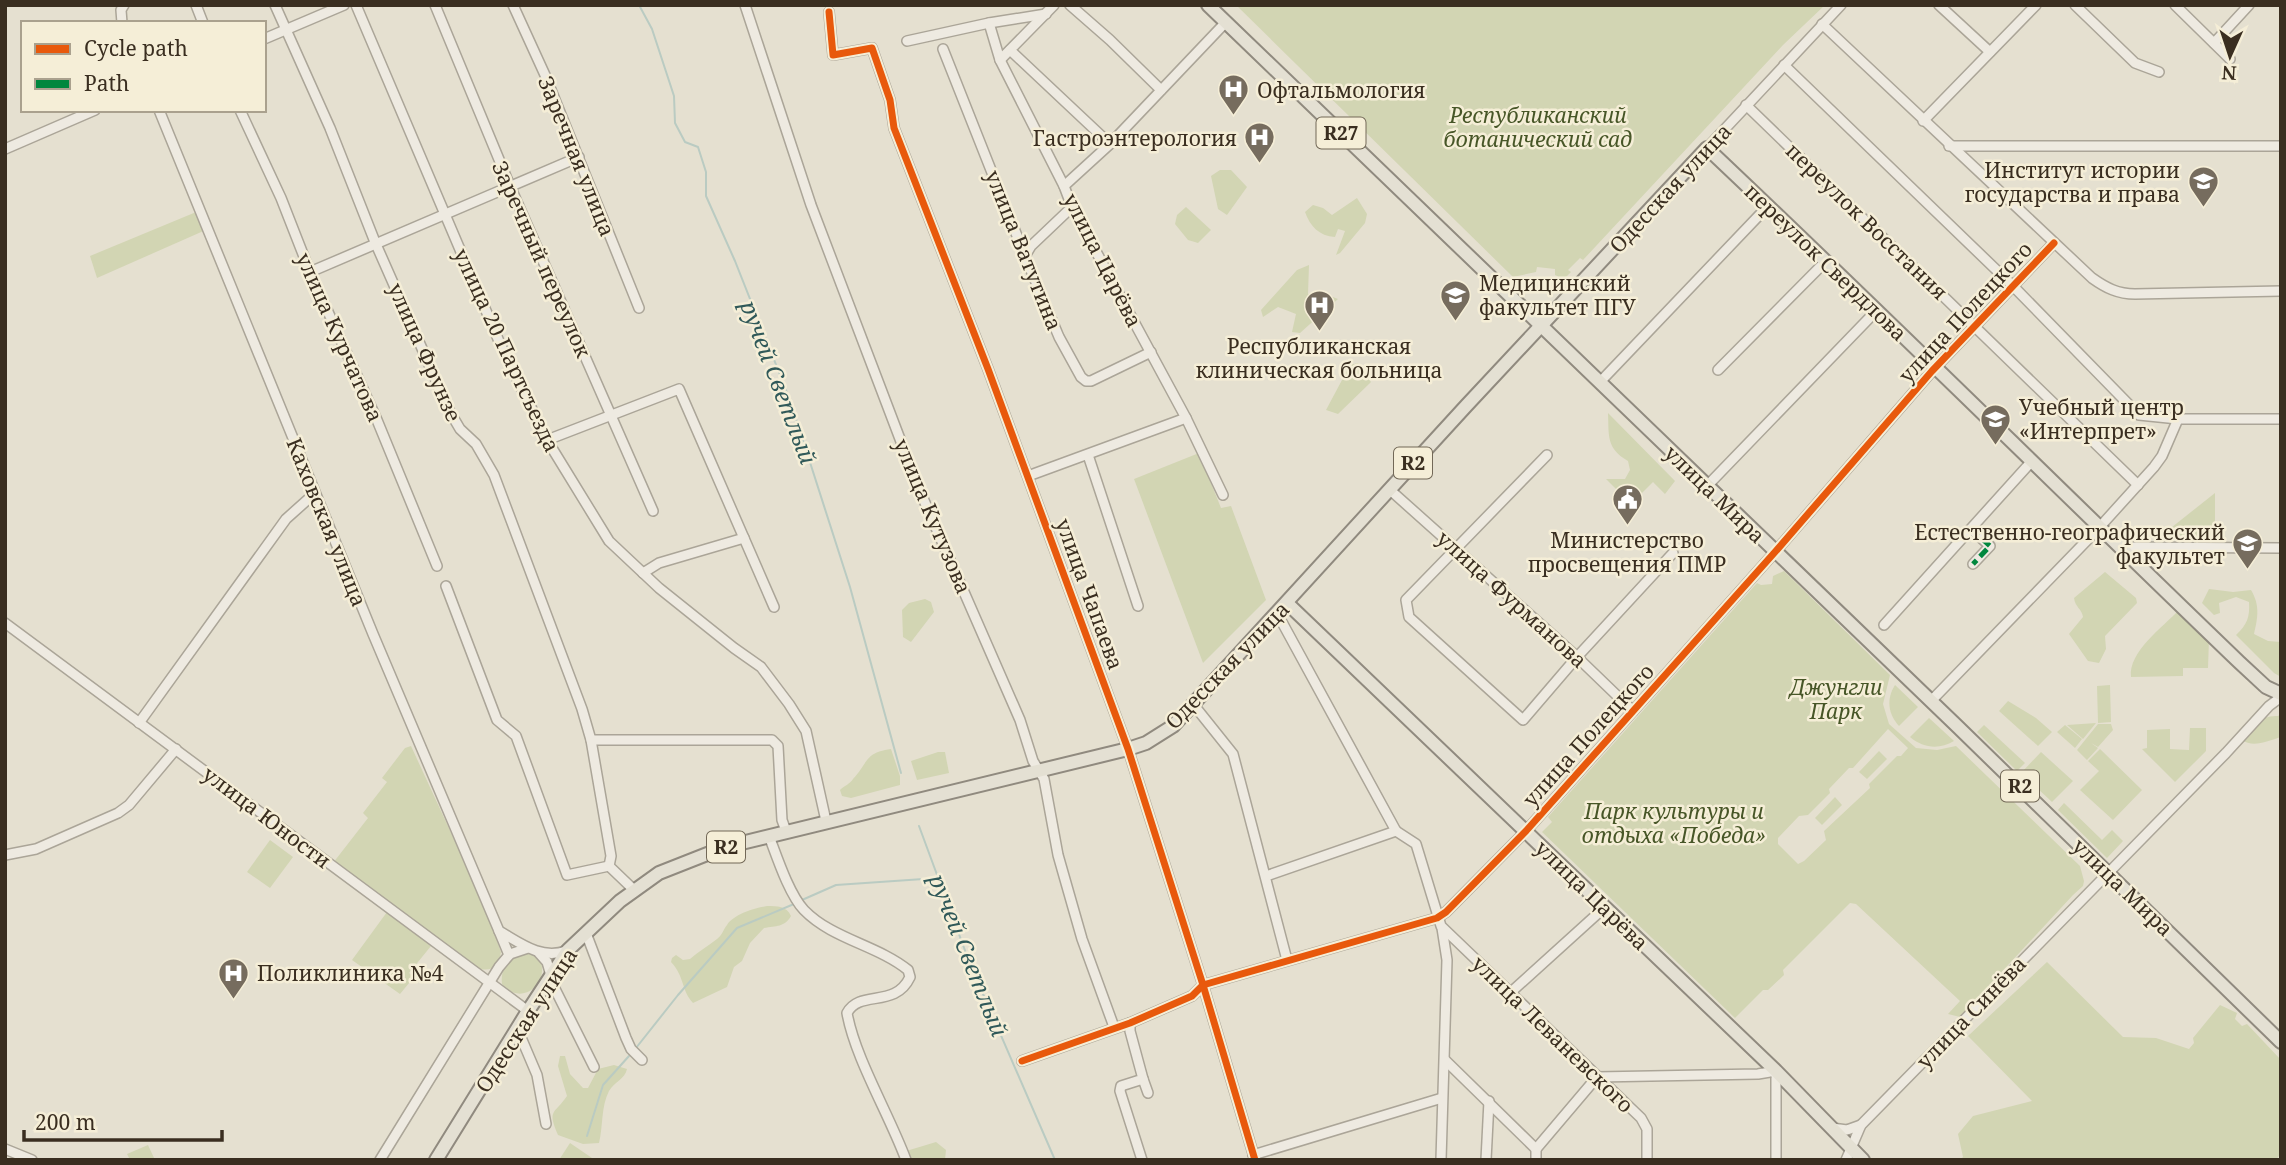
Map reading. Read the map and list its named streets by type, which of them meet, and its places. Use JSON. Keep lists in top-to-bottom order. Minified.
{"streets":{"main road":["R27","Одесская улица","улица Царёва","переулок Свердлова","R2","улица Мира"],"street":["Заречная улица","переулок Восстания","улица Ватутина","Заречный переулок","улица Полецкого","улица Курчатова","улица 20 Партсъезда","улица Фрунзе","улица Кутузова","Каховская улица","улица Чапаева","улица Фурманова","улица Юности","улица Синёва","улица Леваневского"]},"crossings":[["Одесская улица","переулок Восстания"],["Одесская улица","улица Царёва"],["Одесская улица","переулок Свердлова"],["Одесская улица","улица 20 Партсъезда"],["Одесская улица","улица Мира"],["Одесская улица","улица Кутузова"],["Одесская улица","улица Чапаева"],["Одесская улица","улица Фурманова"],["Одесская улица","улица Юности"],["переулок Восстания","улица Полецкого"],["улица Ватутина","улица Царёва"],["улица Царёва","улица Полецкого"],["улица Царёва","улица Синёва"],["переулок Свердлова","улица Полецкого"],["переулок Свердлова","улица Синёва"],["улица Полецкого","улица Мира"],["улица Полецкого","улица Кутузова"],["улица Полецкого","улица Чапаева"],["улица Полецкого","улица Фурманова"],["улица Полецкого","улица Леваневского"],["улица Мира","улица Синёва"]],"water":["ручей Светлый"],"parks":["Республиканский ботанический сад","Джунгли Парк","Парк культуры и отдыха «Победа»"],"places":{"hospital":["Офтальмология","Гастроэнтерология","Республиканская клиническая больница","Поликлиника №4"],"school or university":["Институт истории государства и права","Медицинский факультет ПГУ","Учебный центр «Интерпрет»","Естественно-географический факультет"],"public building":["Министерство просвещения ПМР"]},"legend":["Cycle path","Path"],"scale_bar":"200 m","north":"bottom"}
